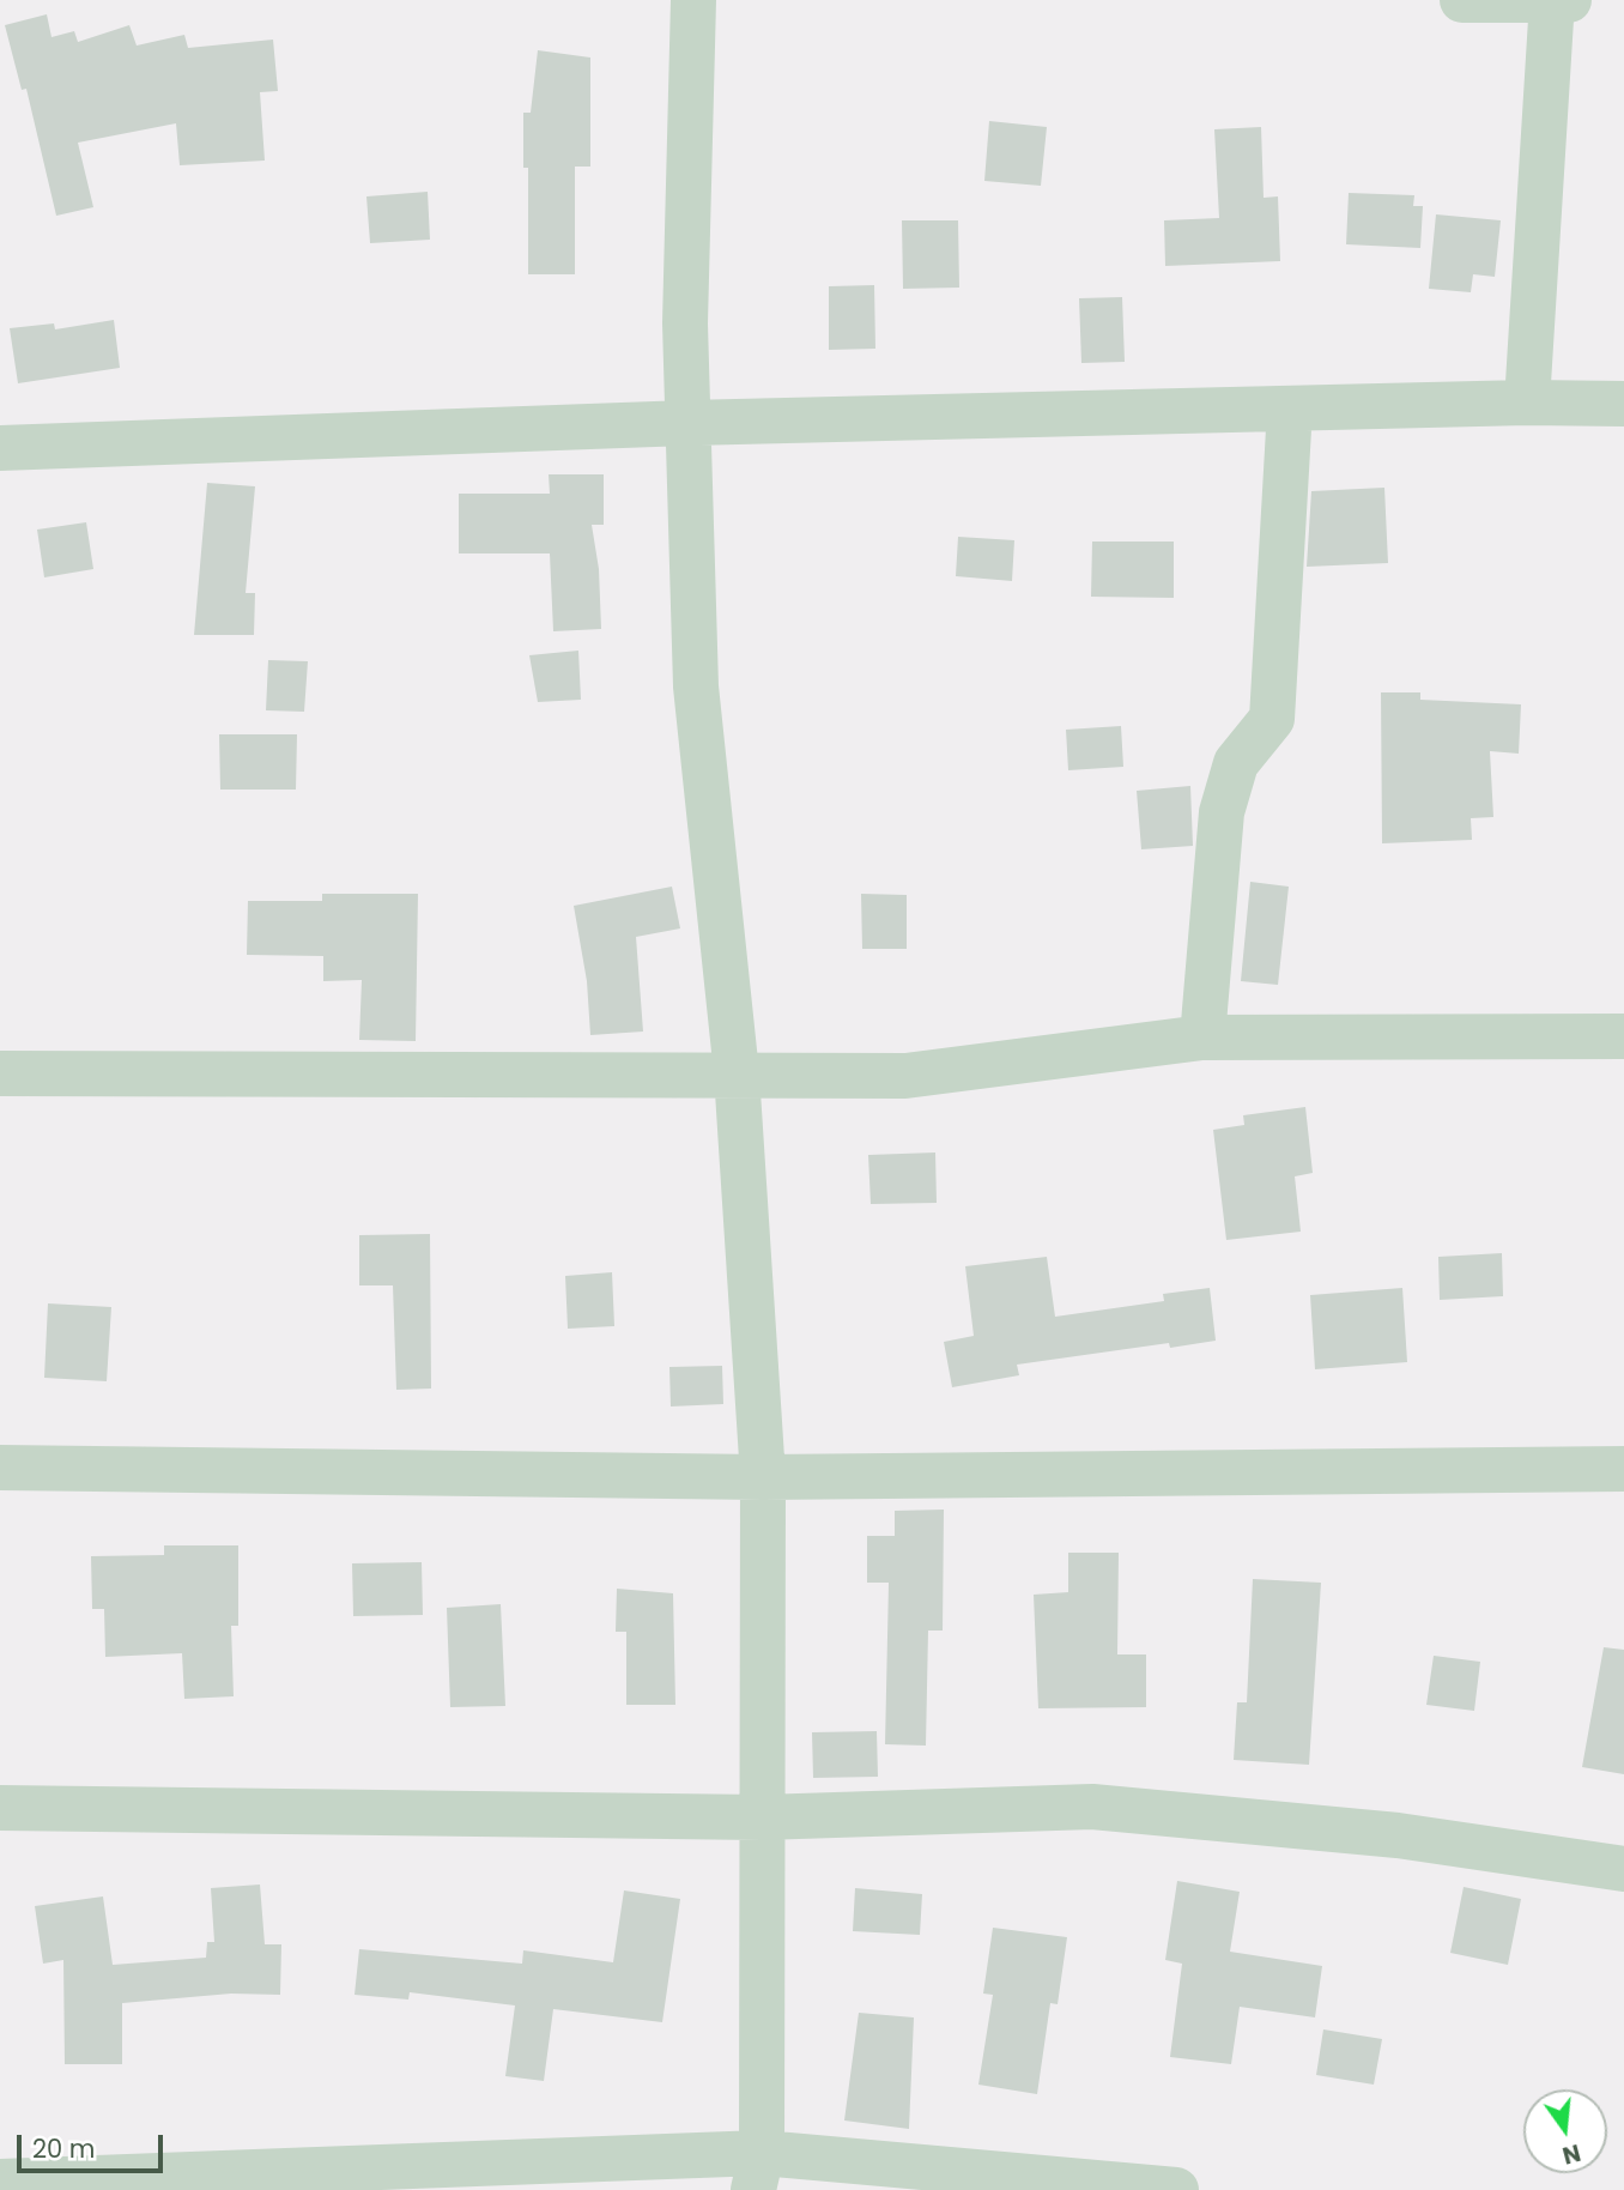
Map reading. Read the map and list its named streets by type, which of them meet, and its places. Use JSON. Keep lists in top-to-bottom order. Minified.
{"scale_bar":"20 m","north":"bottom"}
